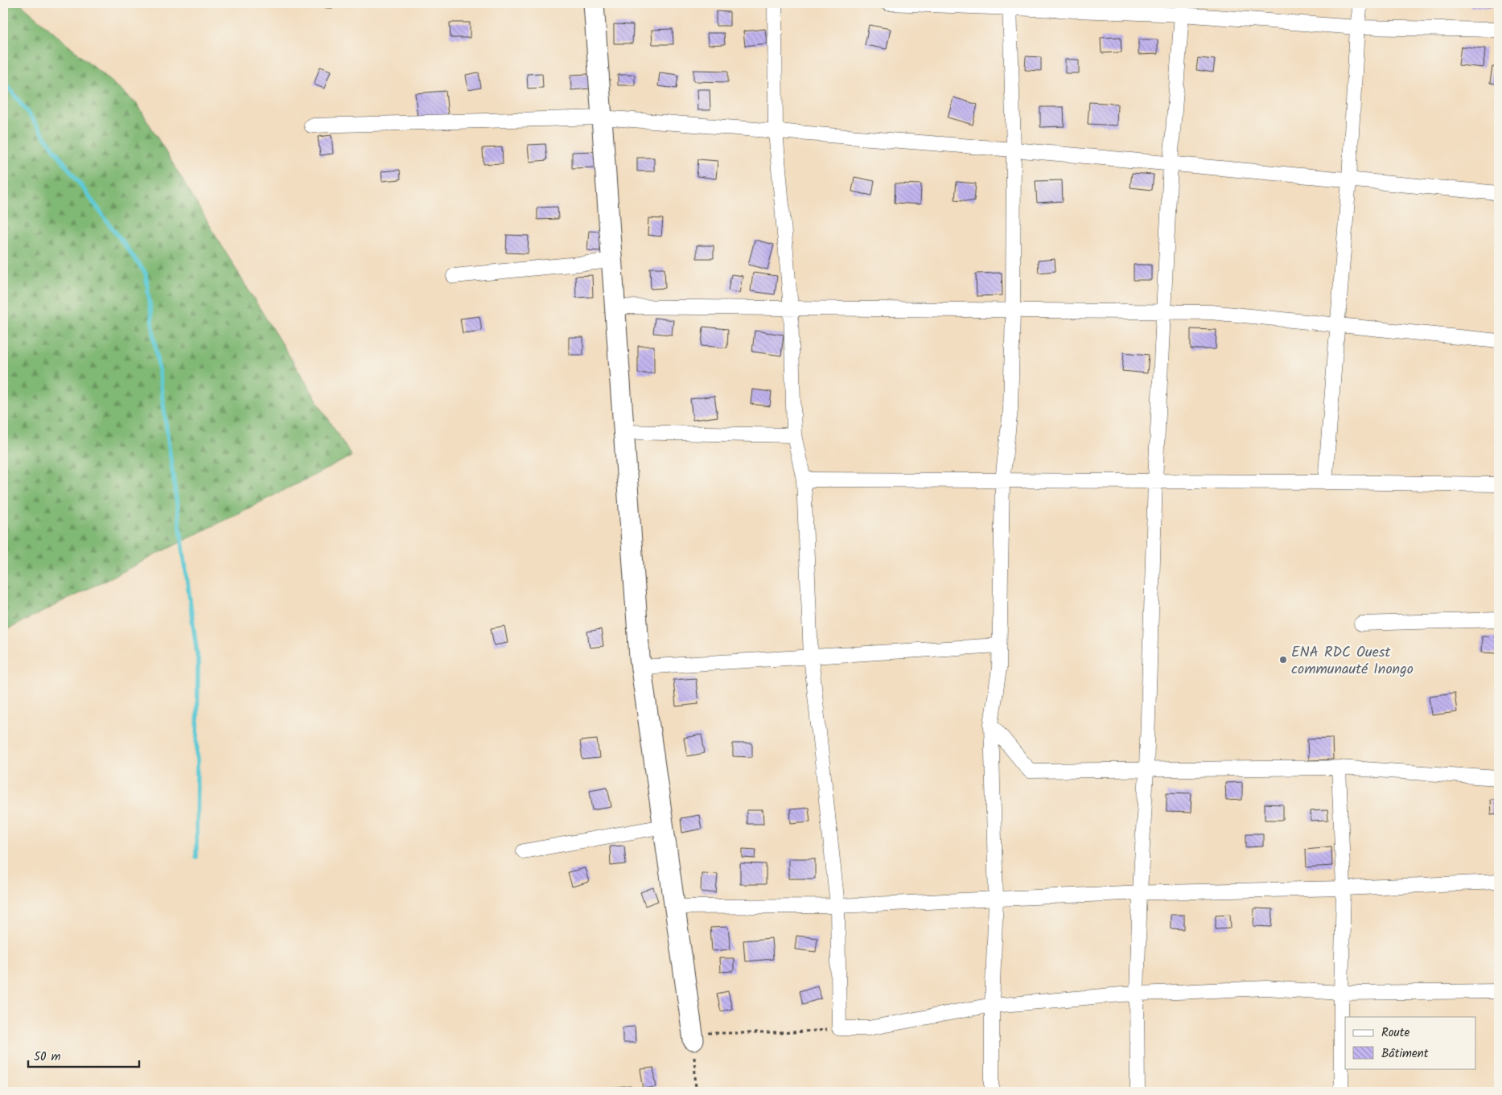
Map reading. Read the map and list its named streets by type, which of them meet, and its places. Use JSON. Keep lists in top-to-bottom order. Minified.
{"places":["ENA RDC Ouest communauté Inongo"],"legend":["Route","Bâtiment"],"scale_bar":"50 m"}
